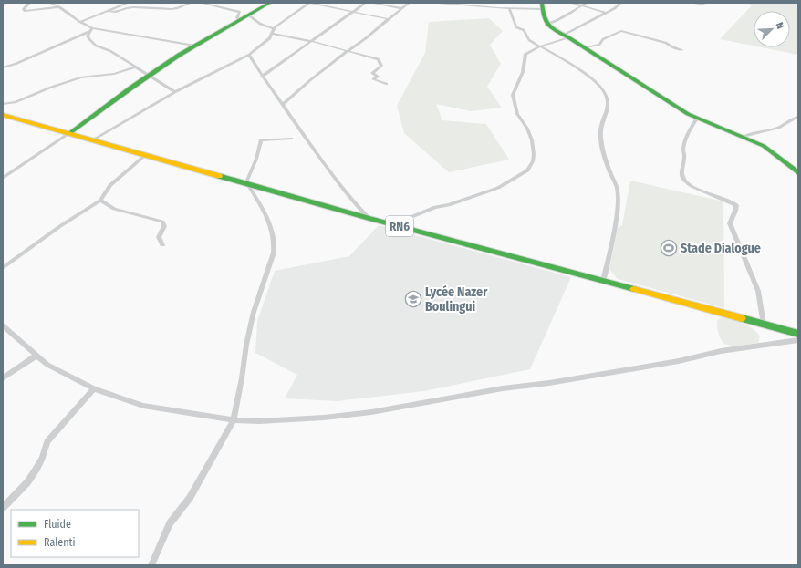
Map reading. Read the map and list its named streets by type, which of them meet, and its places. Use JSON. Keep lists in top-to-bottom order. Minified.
{"streets":{"main road":["RN6"]},"places":{"sports":["Stade Dialogue"],"school or university":["Lycée Nazer Boulingui"]},"legend":["Fluide","Ralenti"],"north":"top right"}
